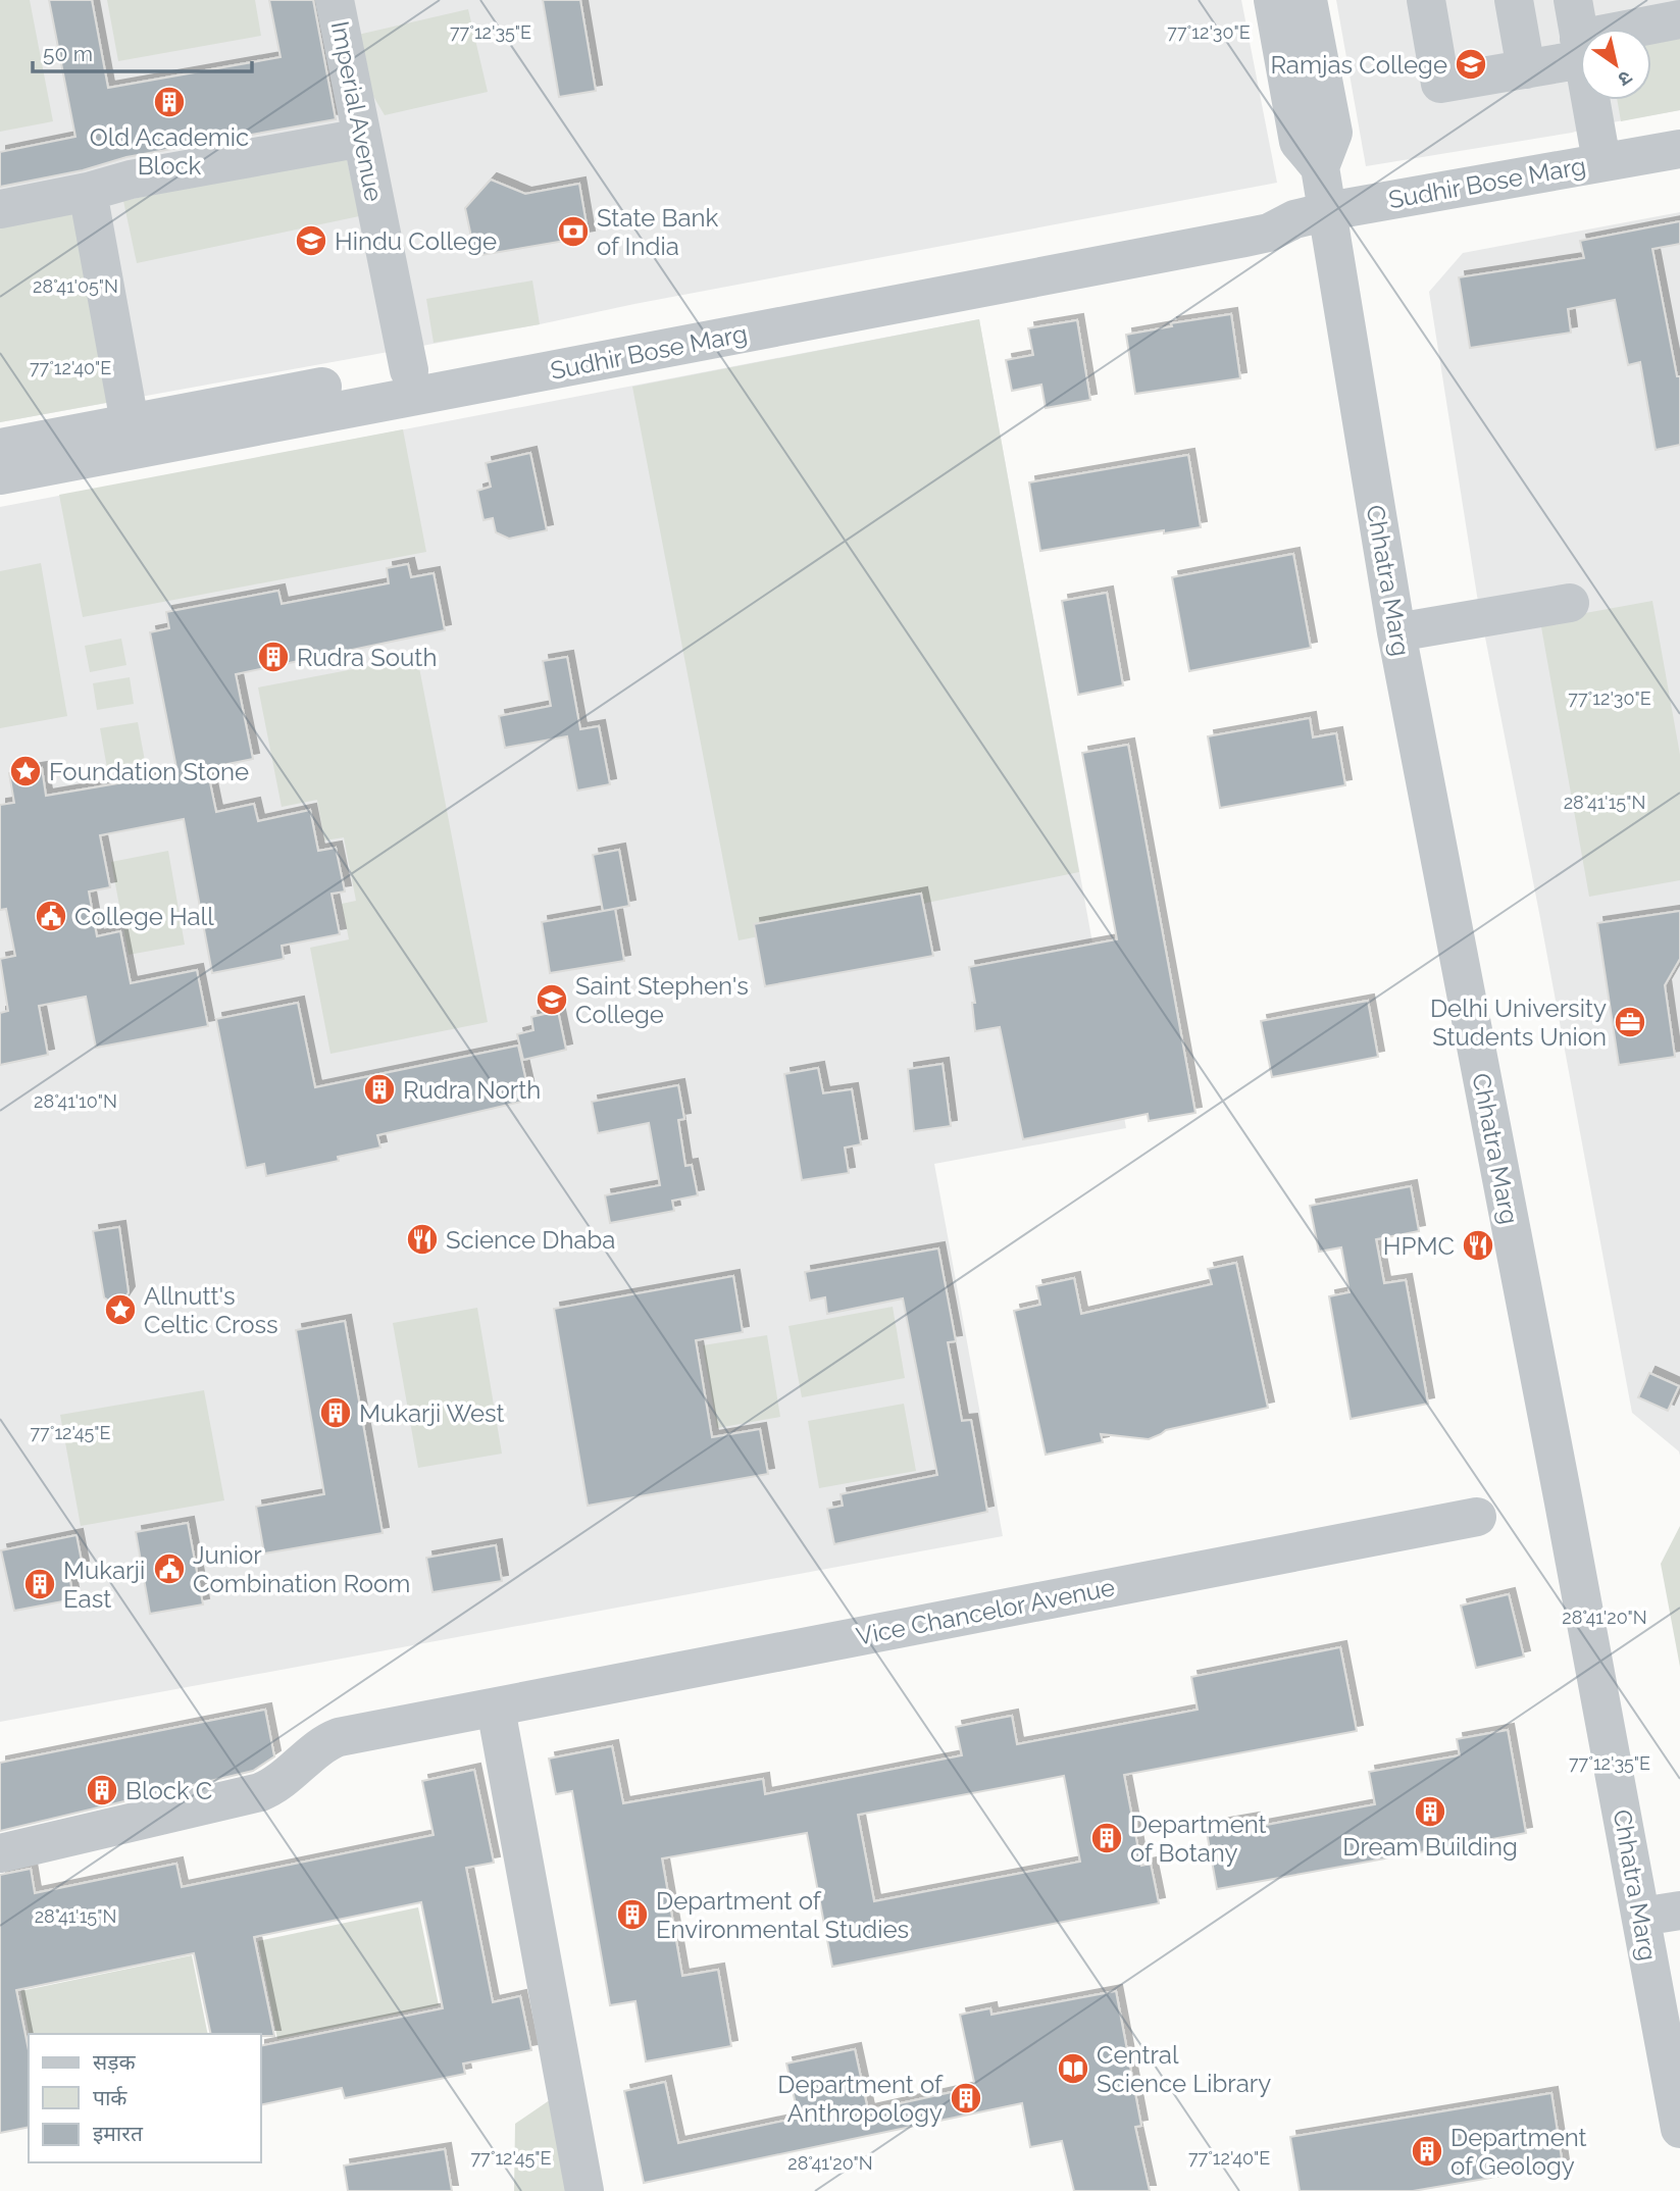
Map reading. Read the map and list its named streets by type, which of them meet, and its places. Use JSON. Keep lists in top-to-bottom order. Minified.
{"streets":{"street":["Imperial Avenue","Sudhir Bose Marg","Chhatra Marg","Vice Chancelor Avenue"]},"crossings":[["Imperial Avenue","Sudhir Bose Marg"],["Sudhir Bose Marg","Chhatra Marg"]],"places":{"school or university":["Ramjas College","Hindu College","Saint Stephen's College"],"building":["Old Academic Block","Rudra South","Rudra North","Mukarji West","Mukarji East","Block C","Dream Building","Department of Botany","Department of Environmental Studies","Department of Anthropology","Department of Geology"],"bank":["State Bank of India"],"place":["Foundation Stone","Allnutt's Celtic Cross"],"public building":["College Hall","Junior Combination Room"],"office":["Delhi University Students Union"],"restaurant":["Science Dhaba","HPMC"],"library":["Central Science Library"]},"legend":["सड़क","पार्क","इमारत"],"scale_bar":"50 m","north":"bottom right","coordinates":["77°12'35\"E","77°12'30\"E","28°41'05\"N","77°12'40\"E","28°41'15\"N","28°41'10\"N","77°12'45\"E","28°41'20\"N"]}
